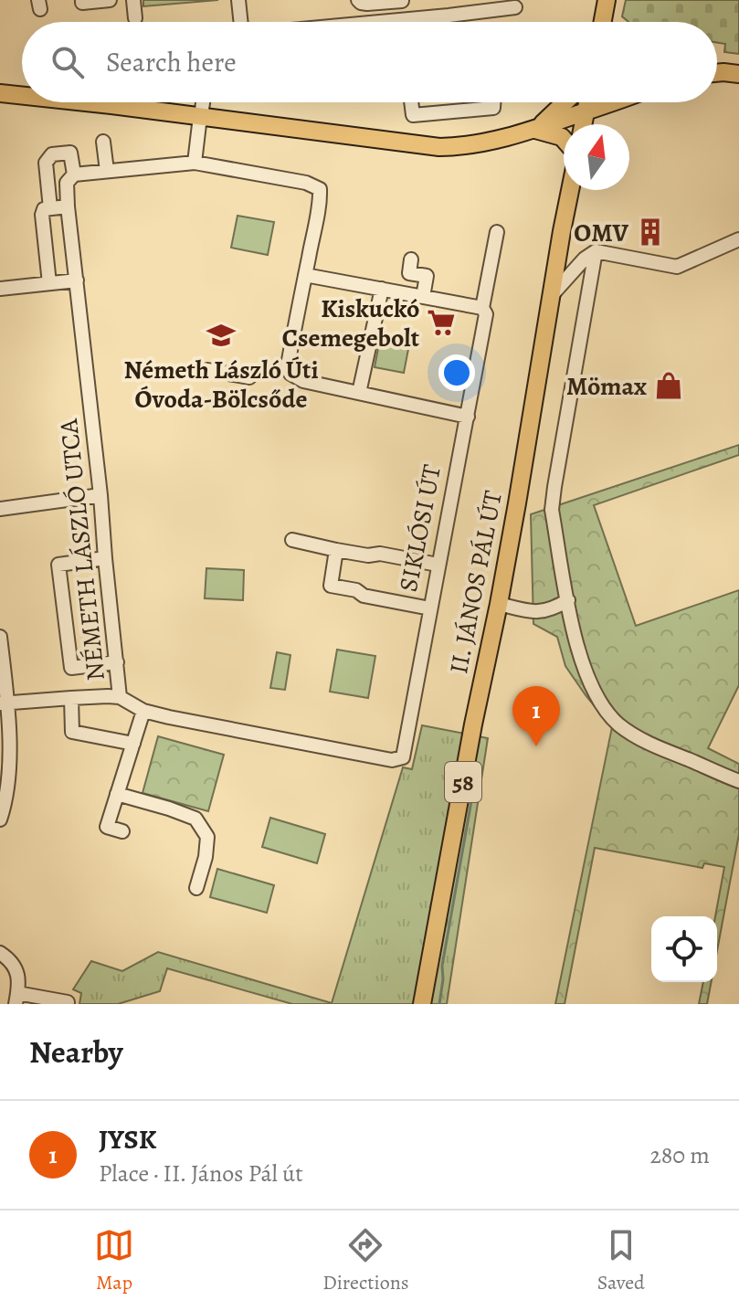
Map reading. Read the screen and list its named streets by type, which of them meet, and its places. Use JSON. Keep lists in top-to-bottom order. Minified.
{"streets":{"main road":["II. JÁNOS PÁL ÚT","58"],"street":["SIKLÓSI ÚT","NÉMETH LÁSZLÓ UTCA"]},"crossings":[["SIKLÓSI ÚT","NÉMETH LÁSZLÓ UTCA"]],"places":{"building":["OMV"],"supermarket":["Kiskuckó Csemegebolt"],"school or university":["Németh László Úti Óvoda-Bölcsőde"],"shop":["Mömax"]},"north":"top","page":{"search":"Search here","pins":"1","heading":"Nearby","list":[{"mark":"1","name":"JYSK","note":"Place · II. János Pál út","value":"280 m"}],"nav":["Map","Directions","Saved"]}}
